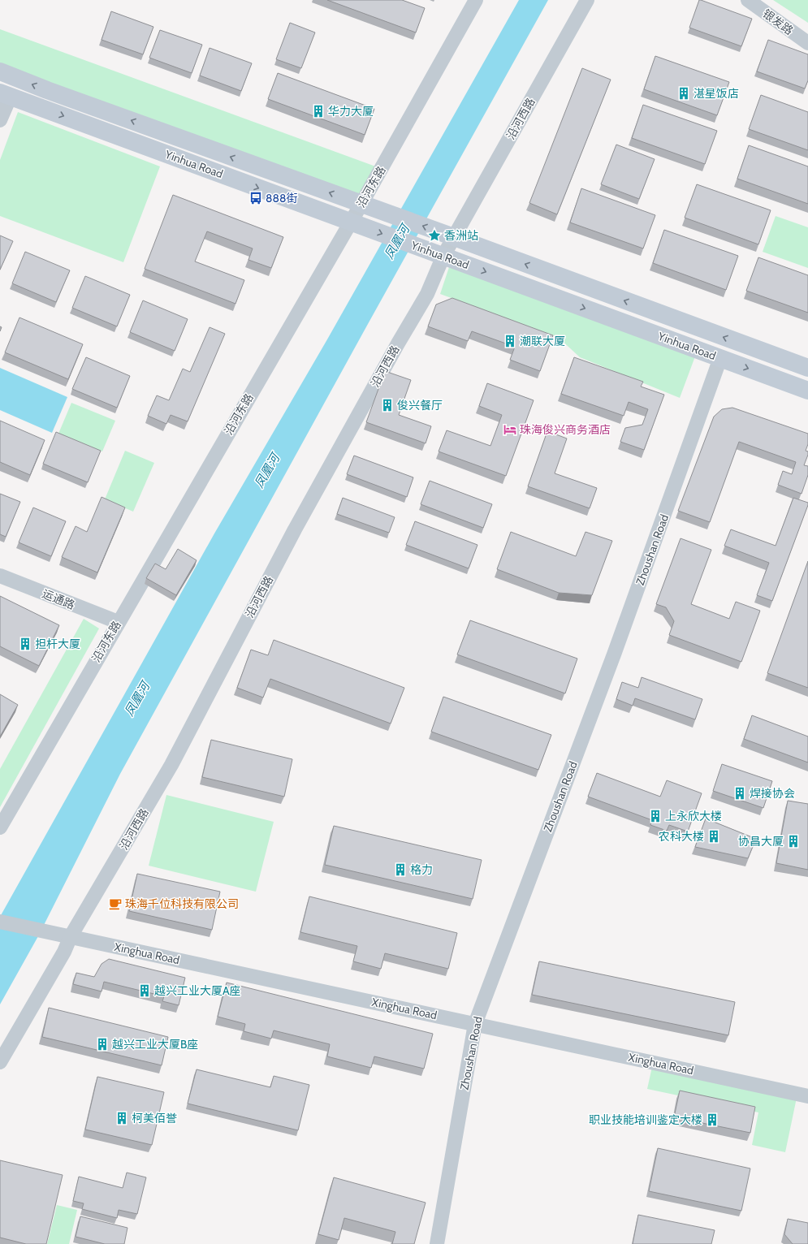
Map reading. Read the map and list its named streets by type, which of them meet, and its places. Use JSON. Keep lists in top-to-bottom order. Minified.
{"streets":{"main road":["Yinhua Road"],"street":["银发路","沿河西路","沿河东路","Zhoushan Road","运通路","Xinghua Road"]},"crossings":[["沿河西路","Yinhua Road"],["沿河西路","Xinghua Road"],["Yinhua Road","沿河东路"],["Yinhua Road","Zhoushan Road"],["沿河东路","运通路"],["Zhoushan Road","Xinghua Road"]],"water":["凤凰河"],"places":{"building":["湛星饭店","华力大厦","潮联大厦","俊兴餐厅","担杆大厦","焊接协会","上永欣大楼","农科大楼","协昌大厦","格力","越兴工业大厦A座","越兴工业大厦B座","柯美佰誉","职业技能培训鉴定大楼"],"bus stop":["888街"],"place":["香洲站"],"hotel":["珠海俊兴商务酒店"],"cafe":["珠海千位科技有限公司"]}}
